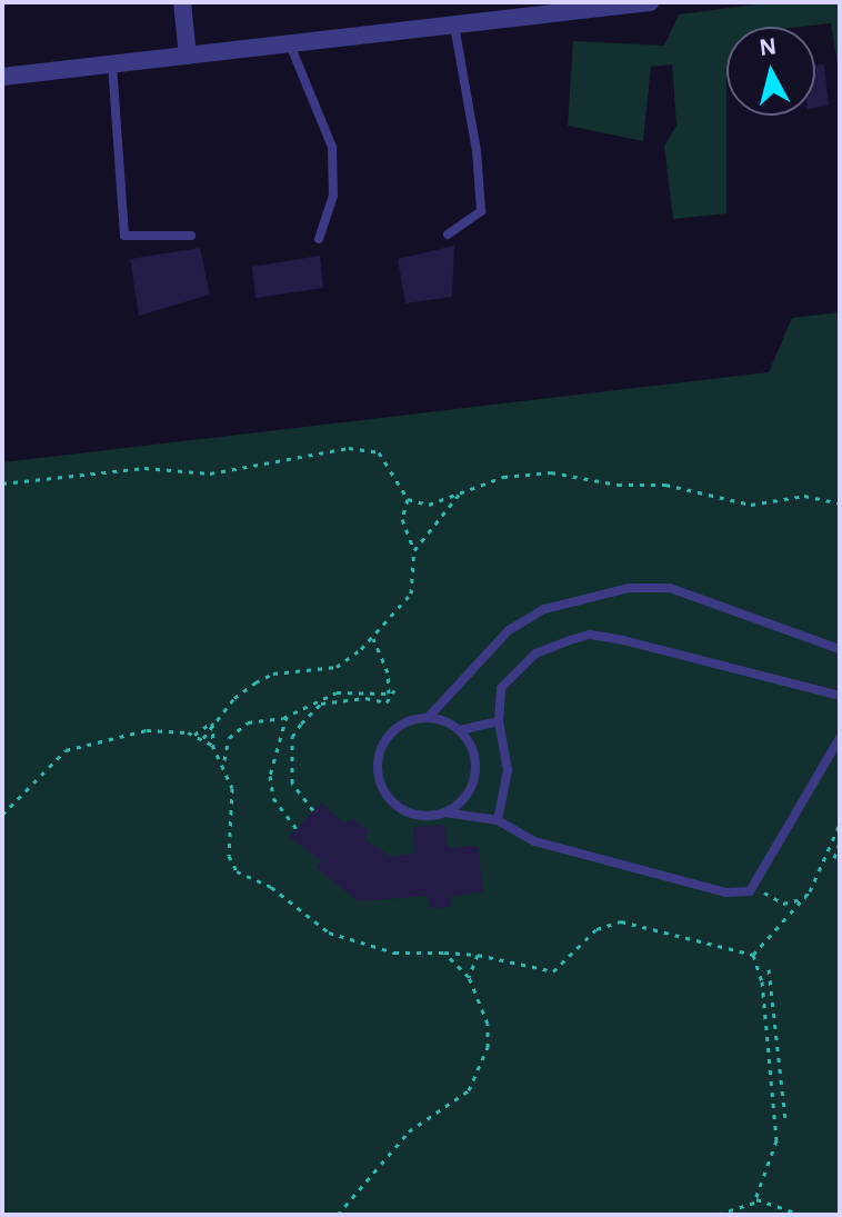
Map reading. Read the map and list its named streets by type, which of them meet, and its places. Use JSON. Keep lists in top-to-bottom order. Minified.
{"north":"top"}
